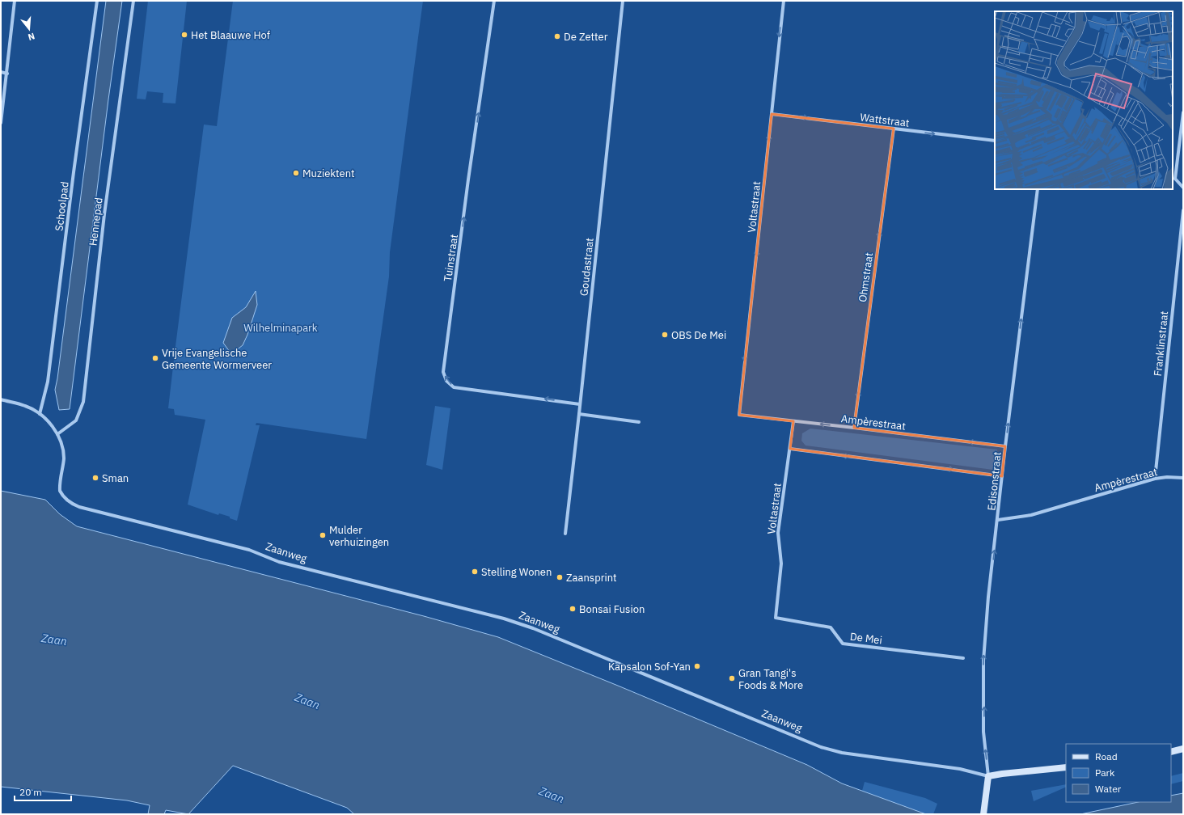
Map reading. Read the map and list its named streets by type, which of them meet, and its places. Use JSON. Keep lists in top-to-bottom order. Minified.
{"streets":{"main road":["Zaanweg"],"street":["Wattstraat","Schoolpad","Voltastraat","Hennepad","Tuinstraat","Goudastraat","Ohmstraat","Franklinstraat","Ampèrestraat","Edisonstraat","De Mei"]},"crossings":[["Wattstraat","Voltastraat"],["Wattstraat","Ohmstraat"],["Voltastraat","Ampèrestraat"],["Voltastraat","De Mei"],["Hennepad","Zaanweg"],["Tuinstraat","Goudastraat"],["Ohmstraat","Ampèrestraat"],["Franklinstraat","Ampèrestraat"],["Ampèrestraat","Edisonstraat"],["Edisonstraat","Zaanweg"]],"one_way":["Wattstraat","Voltastraat","Ohmstraat","Edisonstraat"],"water":["Zaan"],"parks":["Wilhelminapark"],"places":["Het Blaauwe Hof","De Zetter","Muziektent","OBS De Mei","Vrije Evangelische Gemeente Wormerveer","Sman","Mulder verhuizingen","Stelling Wonen","Zaansprint","Bonsai Fusion","Kapsalon Sof-Yan","Gran Tangi's Foods & More"],"legend":["Road","Park","Water"],"scale_bar":"20 m","north":"bottom"}
